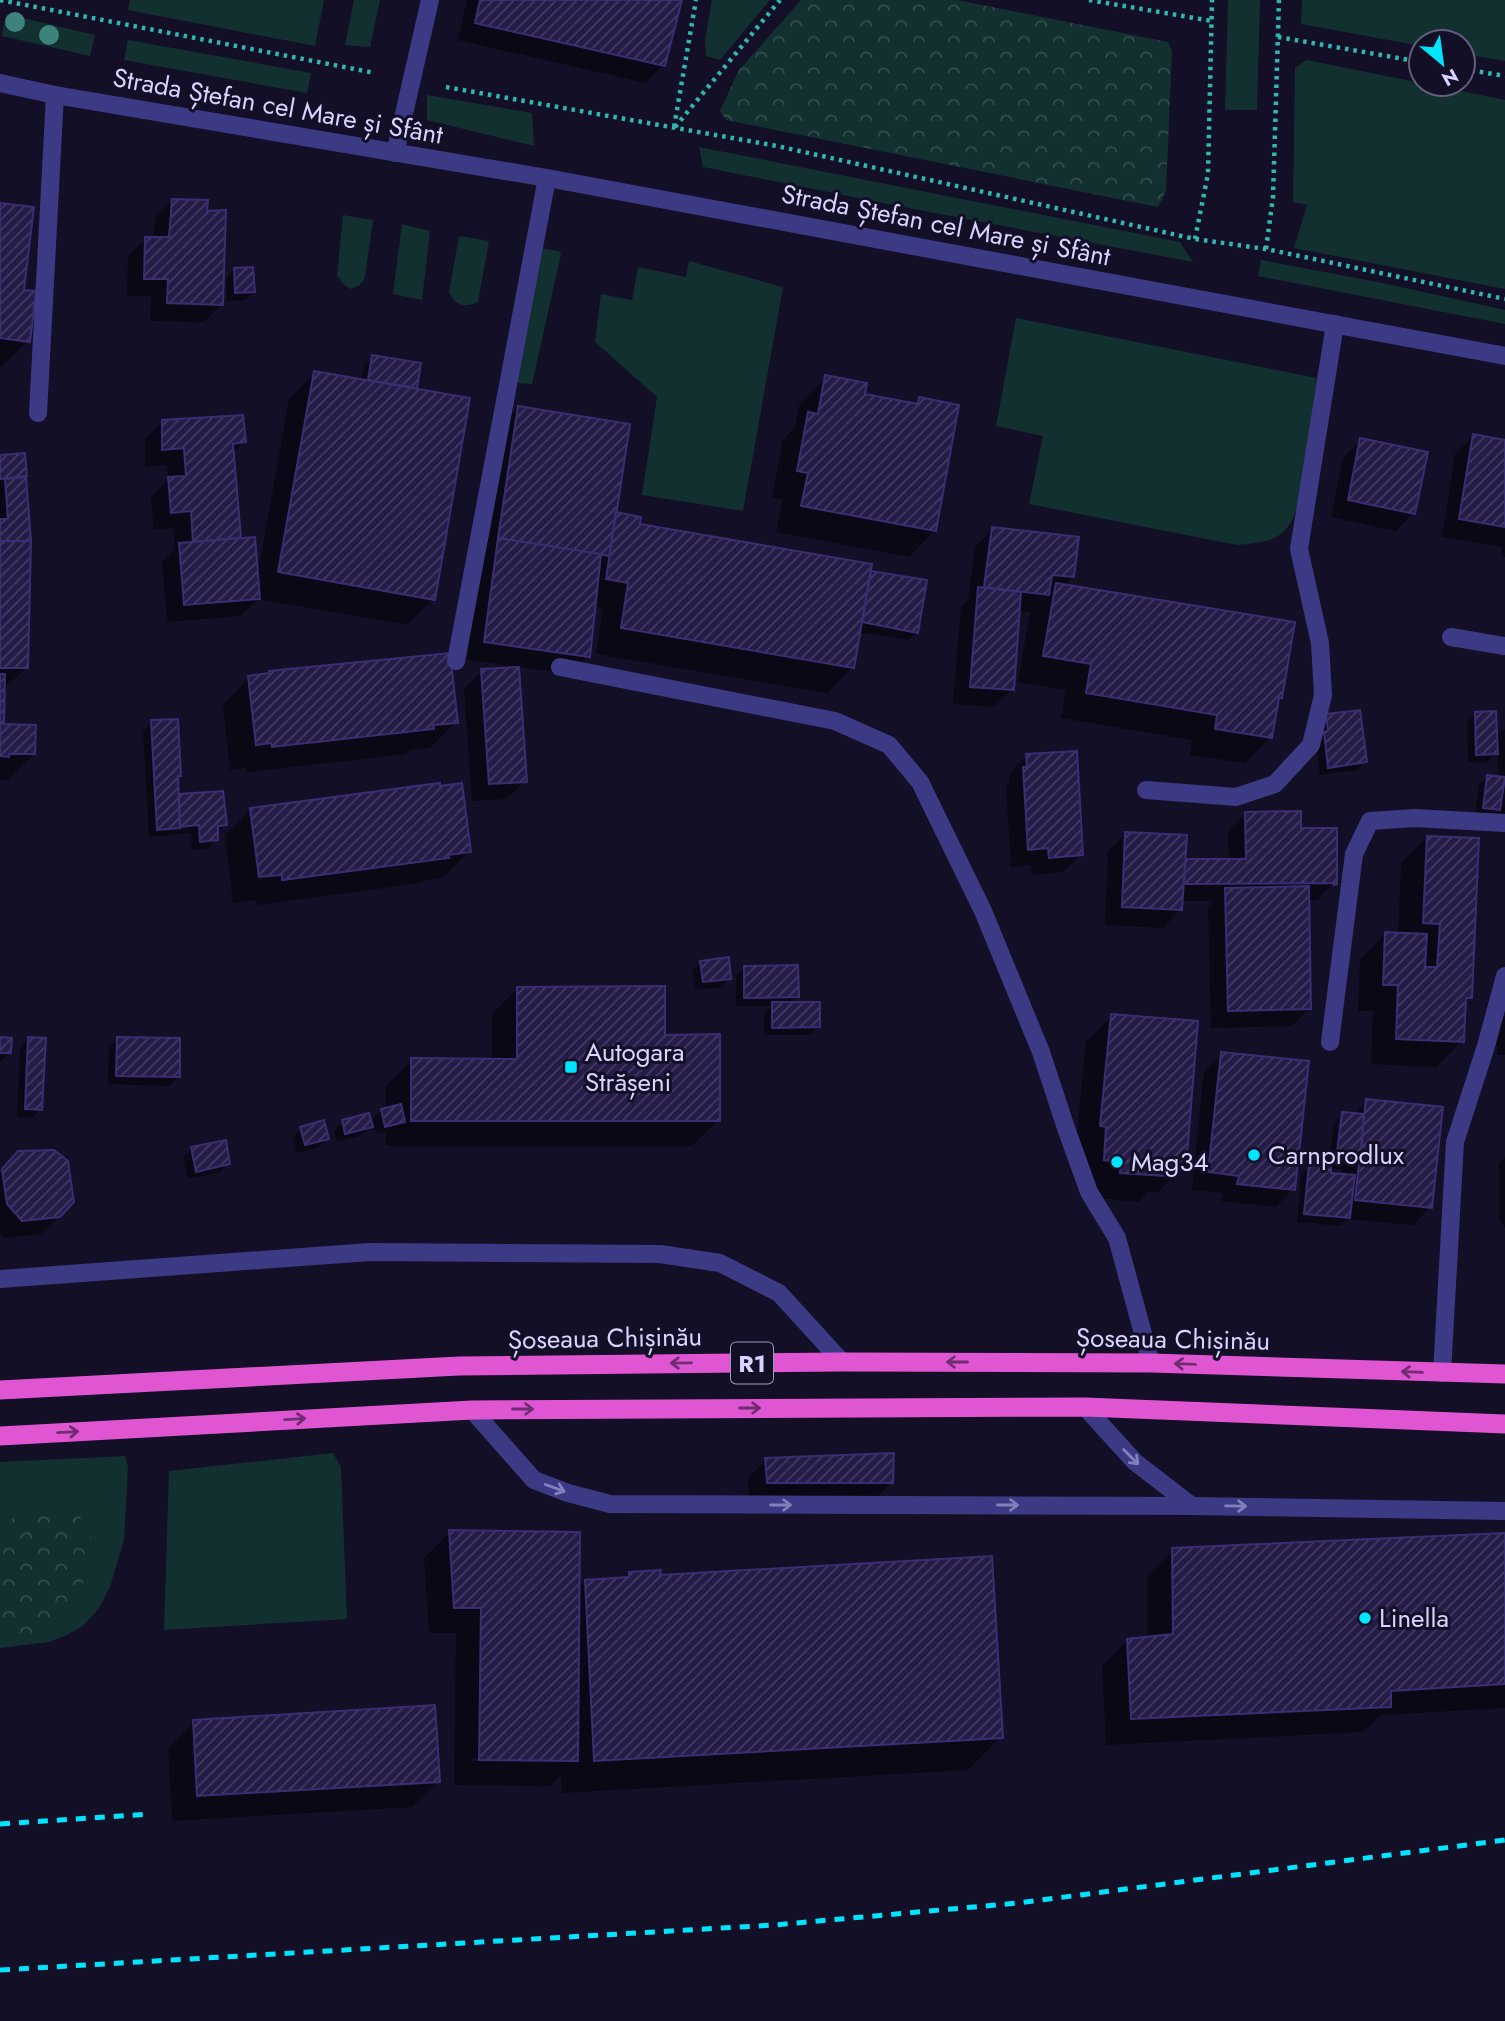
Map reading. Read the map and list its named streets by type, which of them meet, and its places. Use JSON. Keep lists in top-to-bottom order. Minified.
{"streets":{"highway":["Șoseaua Chișinău","R1"],"street":["Strada Ștefan cel Mare și Sfânt"]},"places":{"transit":["Autogara Strășeni"],"other":["Carnprodlux","Mag34","Linella"]},"north":"bottom right"}
